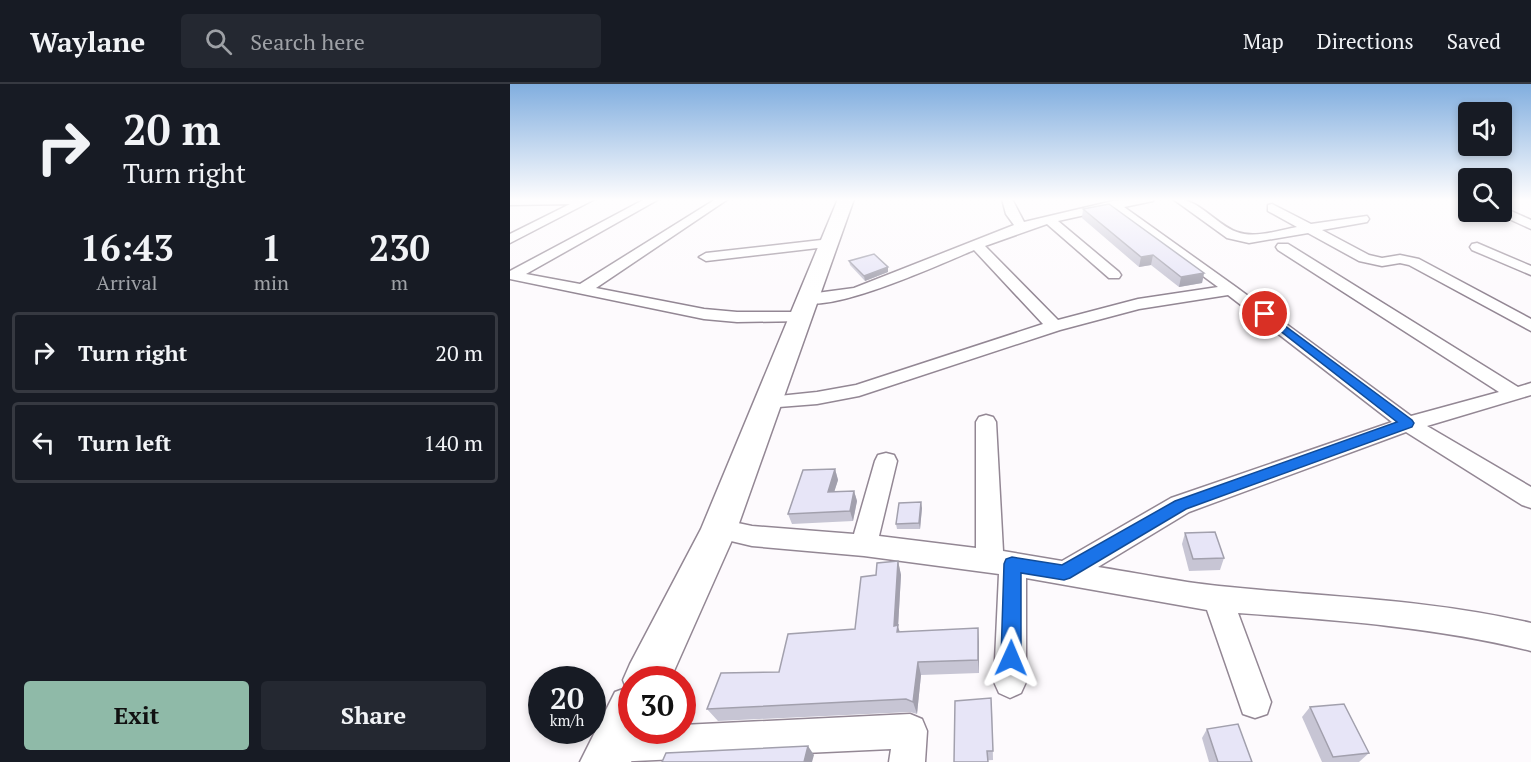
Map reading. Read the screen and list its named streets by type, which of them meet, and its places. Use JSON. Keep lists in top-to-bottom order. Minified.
{"page":{"header":"Waylane","search":"Search here","nav":["Map","Directions","Saved"],"turn":["20 m","Turn right"],"eta":["16:43","Arrival","1","min","230","m"],"list":[{"name":"Turn right","value":"20 m"},{"name":"Turn left","value":"140 m"}],"speed":"20 km/h","limit":"30","buttons":["Exit","Share"]}}
